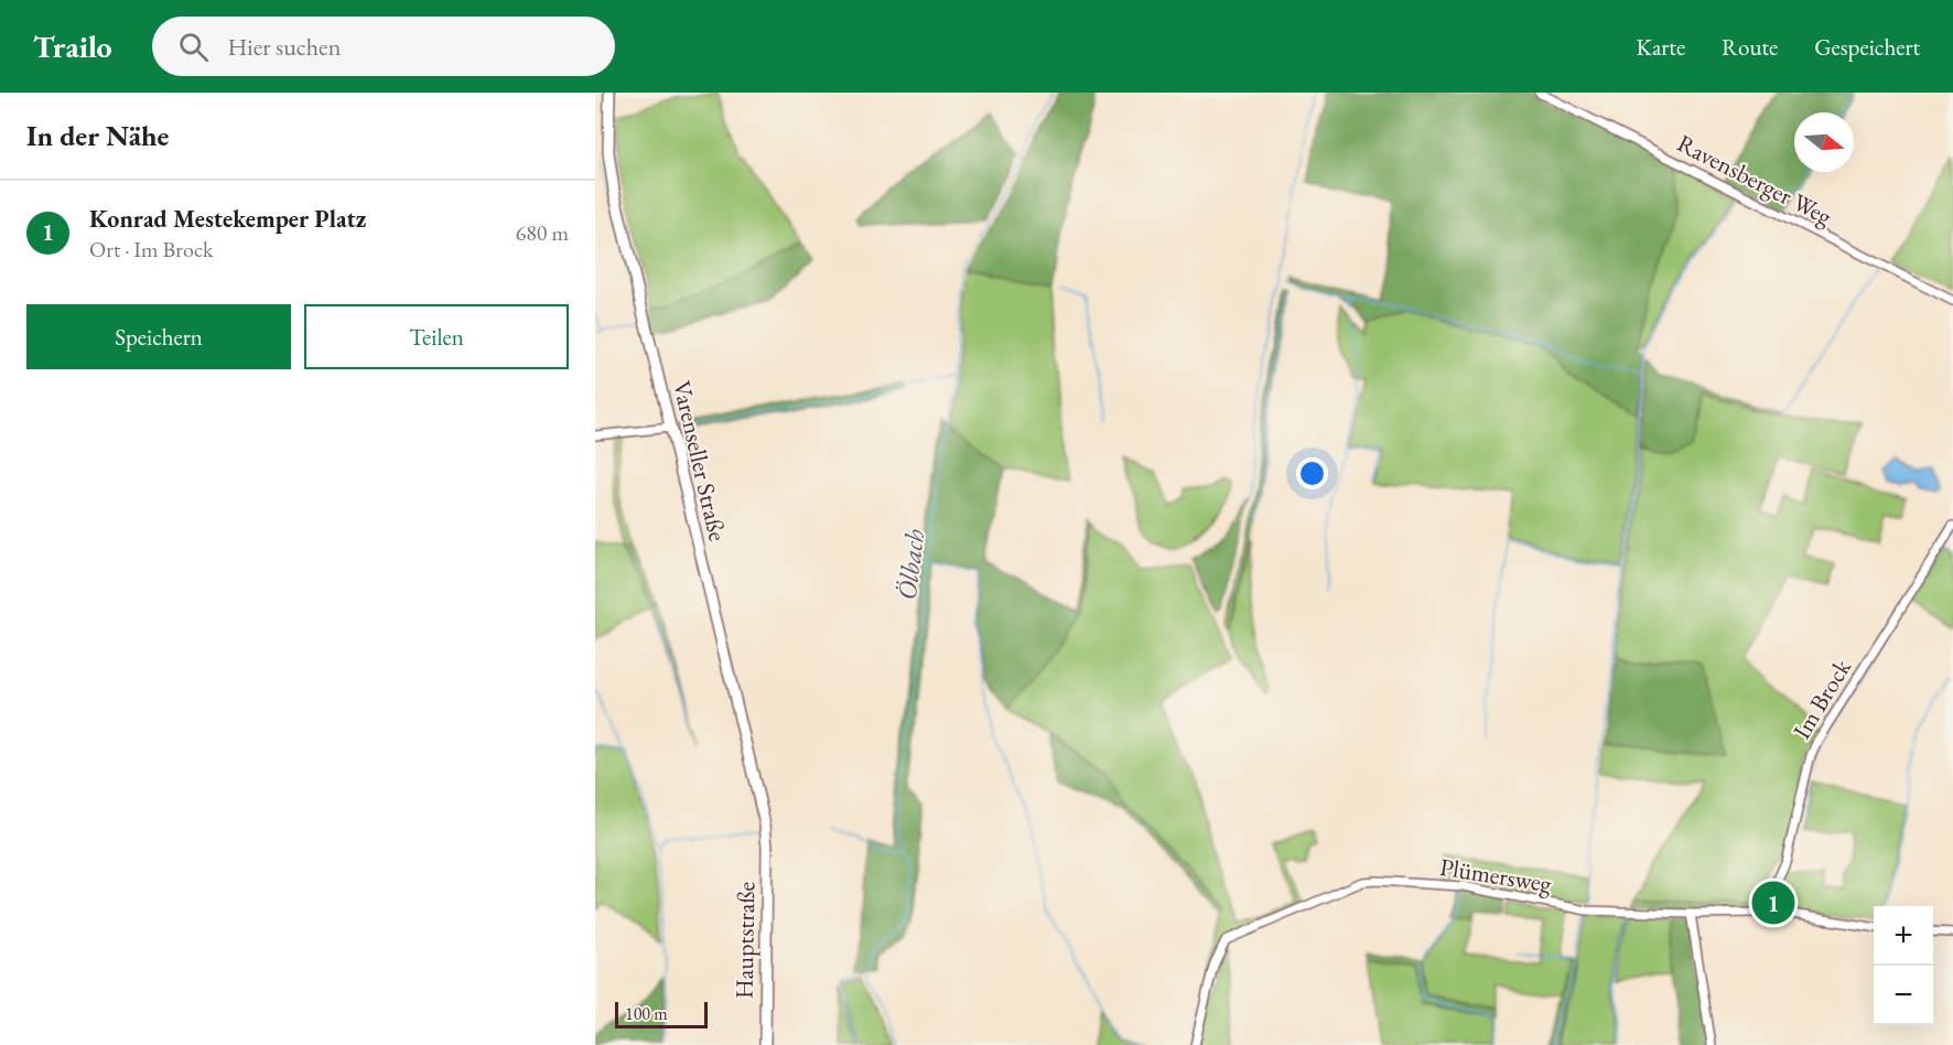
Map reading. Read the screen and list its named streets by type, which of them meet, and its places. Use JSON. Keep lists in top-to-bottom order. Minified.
{"streets":{"main road":["Varenseller Straße","Hauptstraße"],"street":["Ravensberger Weg","Im Brock","Plümersweg"]},"crossings":[["Varenseller Straße","Hauptstraße"],["Im Brock","Plümersweg"]],"water":["Ölbach"],"scale_bar":"100 m","north":"right","page":{"header":"Trailo","search":"Hier suchen","nav":["Karte","Route","Gespeichert"],"heading":"In der Nähe","list":[{"mark":"1","name":"Konrad Mestekemper Platz","note":"Ort · Im Brock","value":"680 m"}],"buttons":["Speichern","Teilen"],"pins":"1","map_buttons":["+","−"],"scale":"100 m"}}
